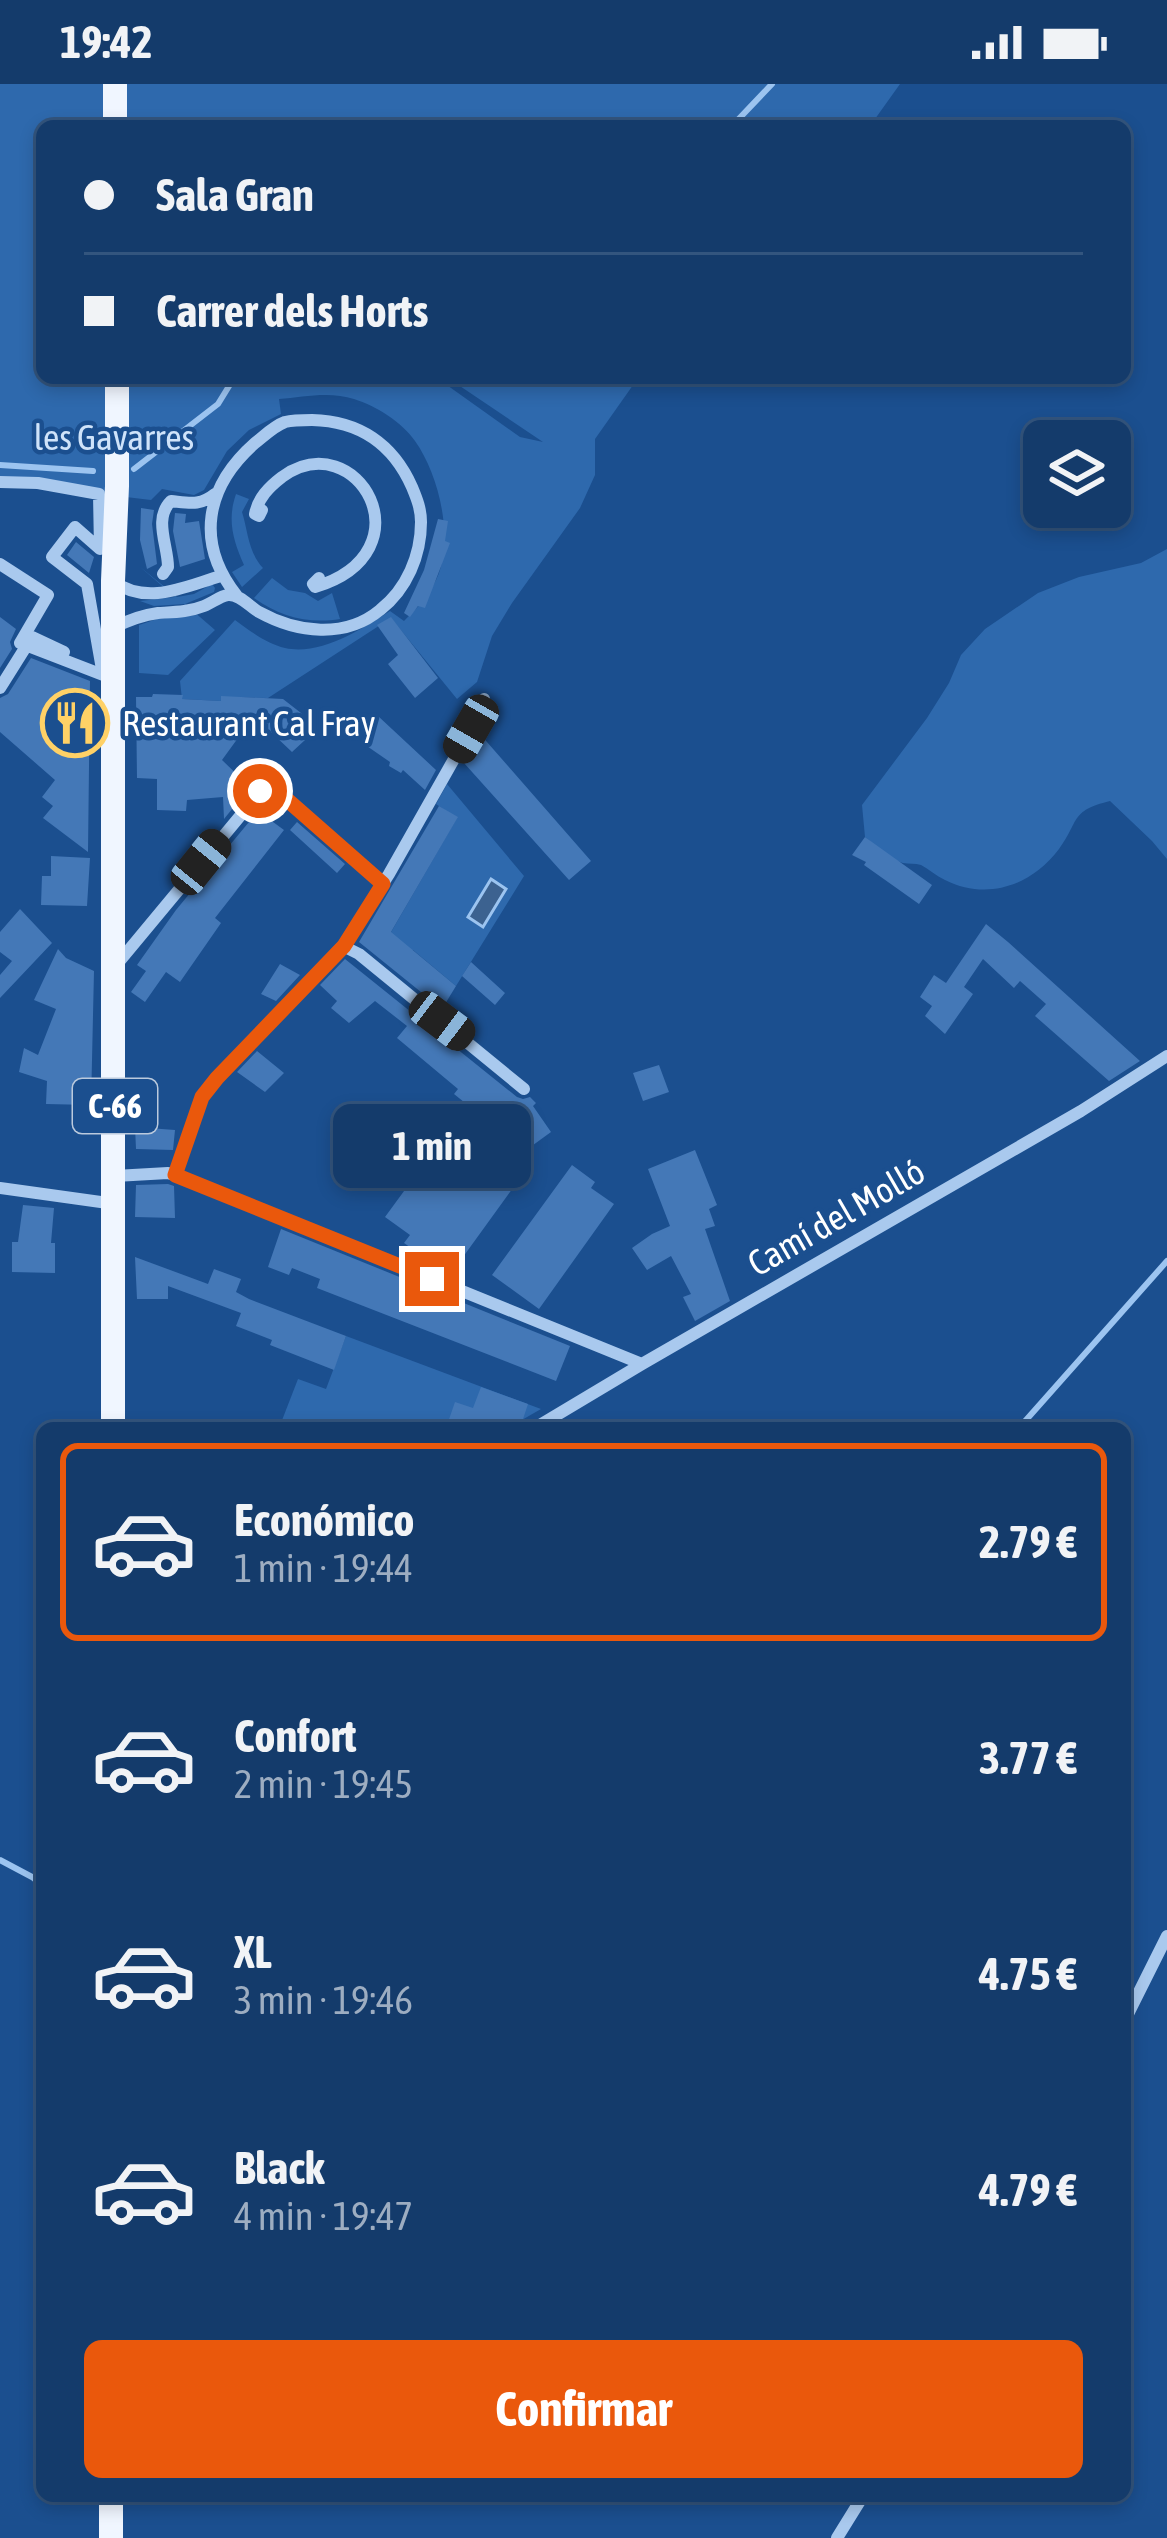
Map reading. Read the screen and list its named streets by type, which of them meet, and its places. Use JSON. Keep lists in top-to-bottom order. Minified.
{"streets":{"main road":["C-66"],"street":["Camí del Molló"]},"parks":["les Gavarres"],"places":{"restaurant":["Restaurant Cal Fray"]},"page":{"status":"19:42","banner":["Sala Gran","Carrer dels Horts"],"bubble":"1 min","list":[{"name":"Económico","note":"1 min · 19:44","value":"2.79 €"},{"name":"Confort","note":"2 min · 19:45","value":"3.77 €"},{"name":"XL","note":"3 min · 19:46","value":"4.75 €"},{"name":"Black","note":"4 min · 19:47","value":"4.79 €"}],"buttons":"Confirmar"}}
